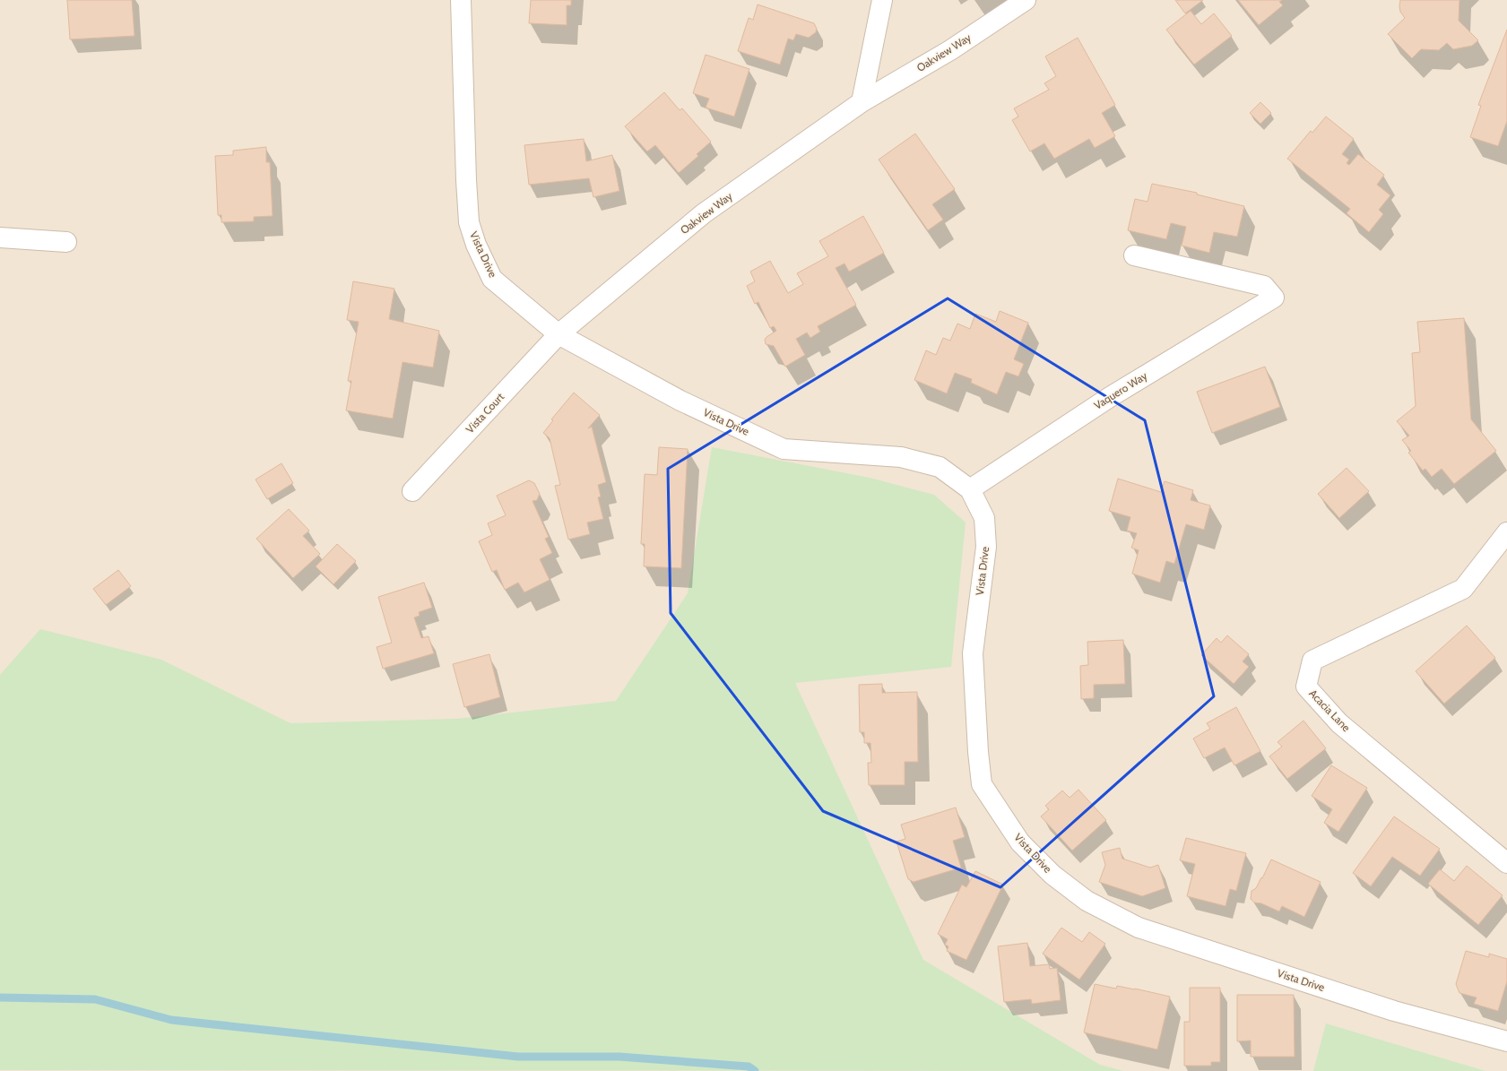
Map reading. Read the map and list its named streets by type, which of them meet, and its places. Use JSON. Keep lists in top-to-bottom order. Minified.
{"streets":{"street":["Oakview Way","Vista Drive","Vaquero Way","Vista Court","Acacia Lane"]},"crossings":[["Oakview Way","Vista Drive"],["Oakview Way","Vista Court"],["Vista Drive","Vaquero Way"],["Vista Drive","Vista Court"]]}
